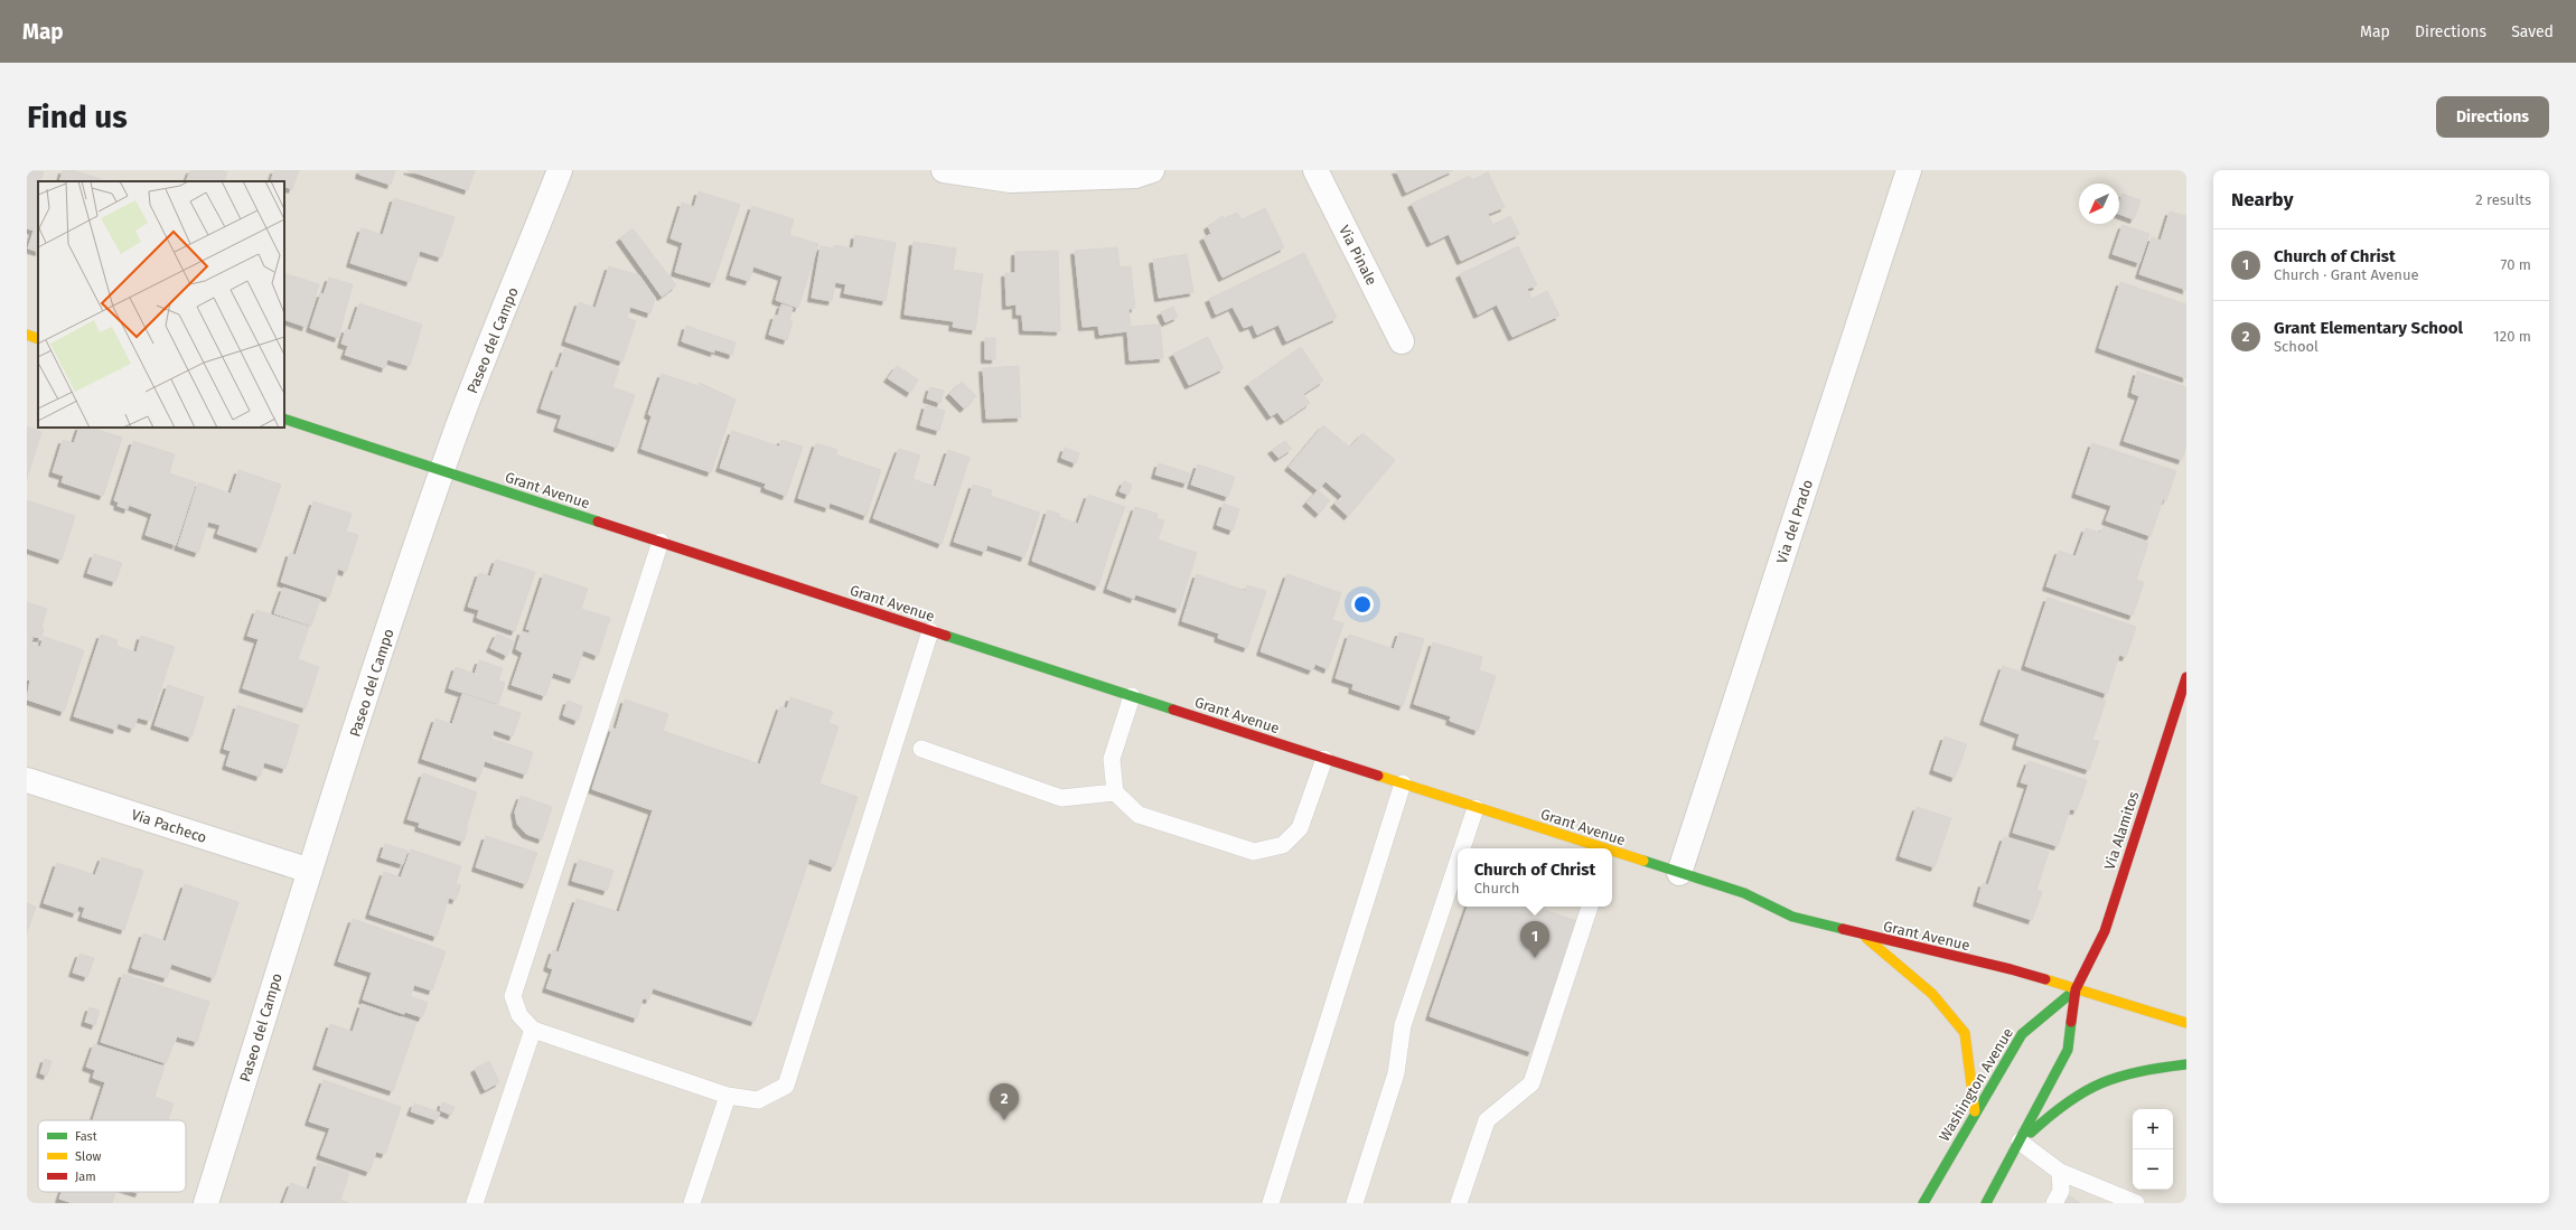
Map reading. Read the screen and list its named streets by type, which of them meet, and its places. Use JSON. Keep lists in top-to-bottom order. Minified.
{"streets":{"main road":["Grant Avenue","Via Alamitos","Washington Avenue"],"street":["Via Pinale","Paseo del Campo","Via del Prado","Via Pacheco"]},"crossings":[["Paseo del Campo","Grant Avenue"],["Paseo del Campo","Via Pacheco"],["Grant Avenue","Via del Prado"],["Grant Avenue","Via Alamitos"],["Grant Avenue","Washington Avenue"],["Via Alamitos","Washington Avenue"]],"legend":["Fast","Slow","Jam"],"north":"bottom left","page":{"header":"Map","nav":["Map","Directions","Saved"],"buttons":"Directions","title":"Find us","heading":["Nearby","2 results"],"list":[{"mark":"1","name":"Church of Christ","note":"Church · Grant Avenue","value":"70 m"},{"mark":"2","name":"Grant Elementary School","note":"School","value":"120 m"}],"popup":["Church of Christ","Church"],"pins":["1","2"],"map_buttons":["+","−"]}}
